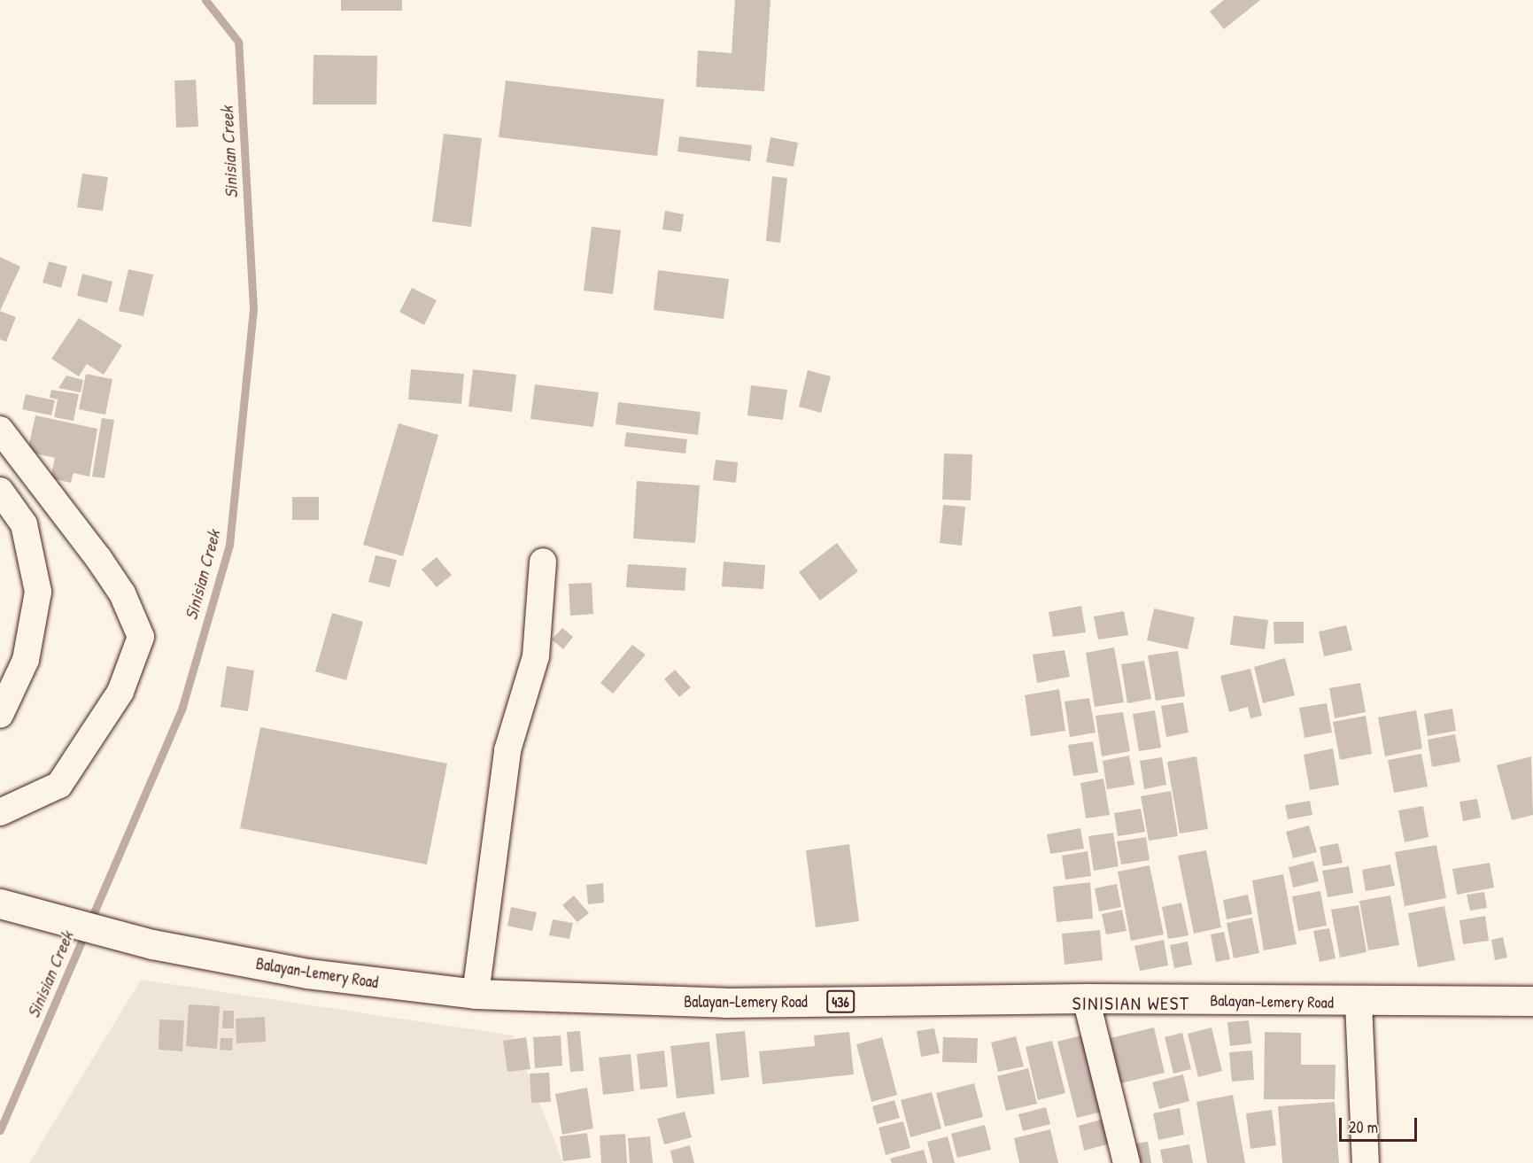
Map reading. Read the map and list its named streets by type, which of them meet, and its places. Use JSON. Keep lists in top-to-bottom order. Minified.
{"streets":{"main road":["Balayan-Lemery Road","436"]},"districts":["SINISIAN WEST"],"water":["Sinisian Creek"],"scale_bar":"20 m"}
